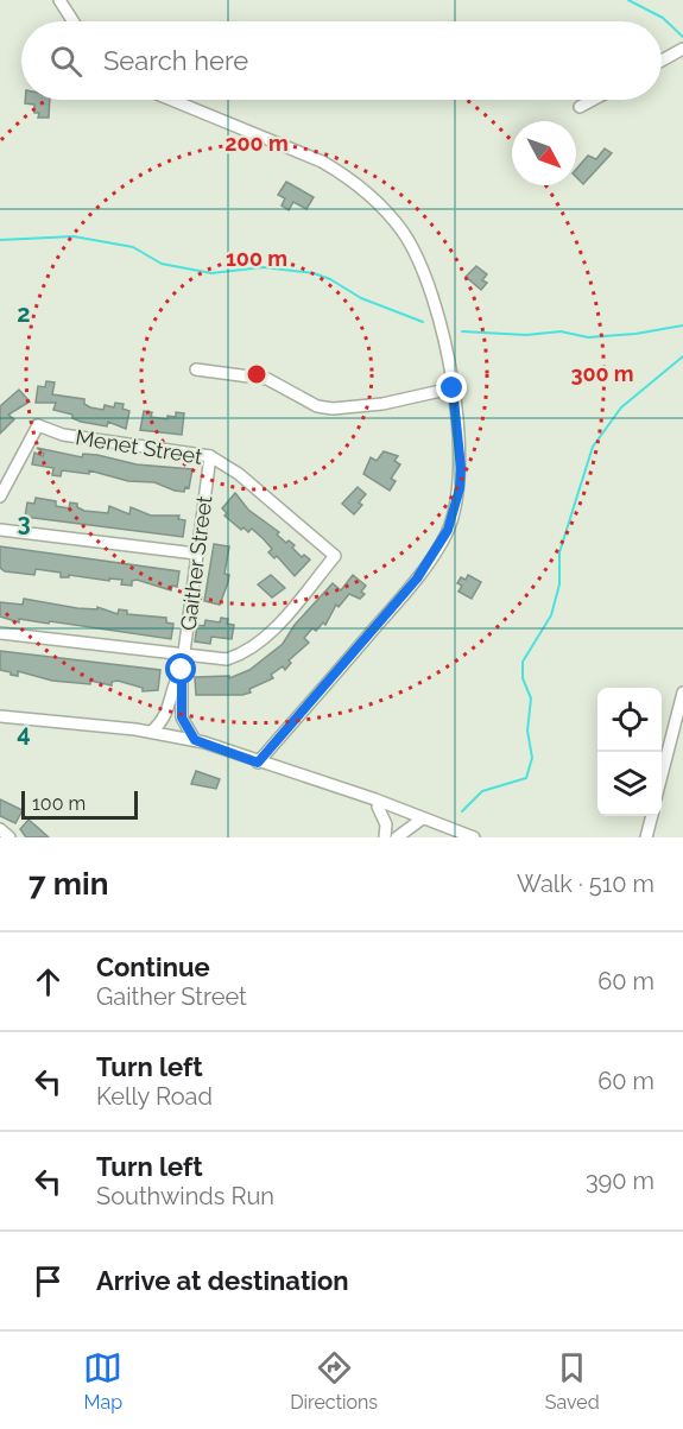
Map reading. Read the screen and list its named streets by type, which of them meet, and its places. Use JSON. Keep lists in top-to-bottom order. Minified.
{"streets":{"street":["Menet Street","Gaither Street"]},"crossings":[["Menet Street","Gaither Street"]],"scale_bar":"100 m","north":"bottom right","page":{"search":"Search here","scale":"100 m","heading":["7 min","Walk · 510 m"],"list":[["Continue","Gaither Street","60 m"],["Turn left","Kelly Road","60 m"],["Turn left","Southwinds Run","390 m"],"Arrive at destination"],"nav":["Map","Directions","Saved"]},"grid":{"rows":["2","3","4"]},"rings":["200 m","100 m","300 m"]}
